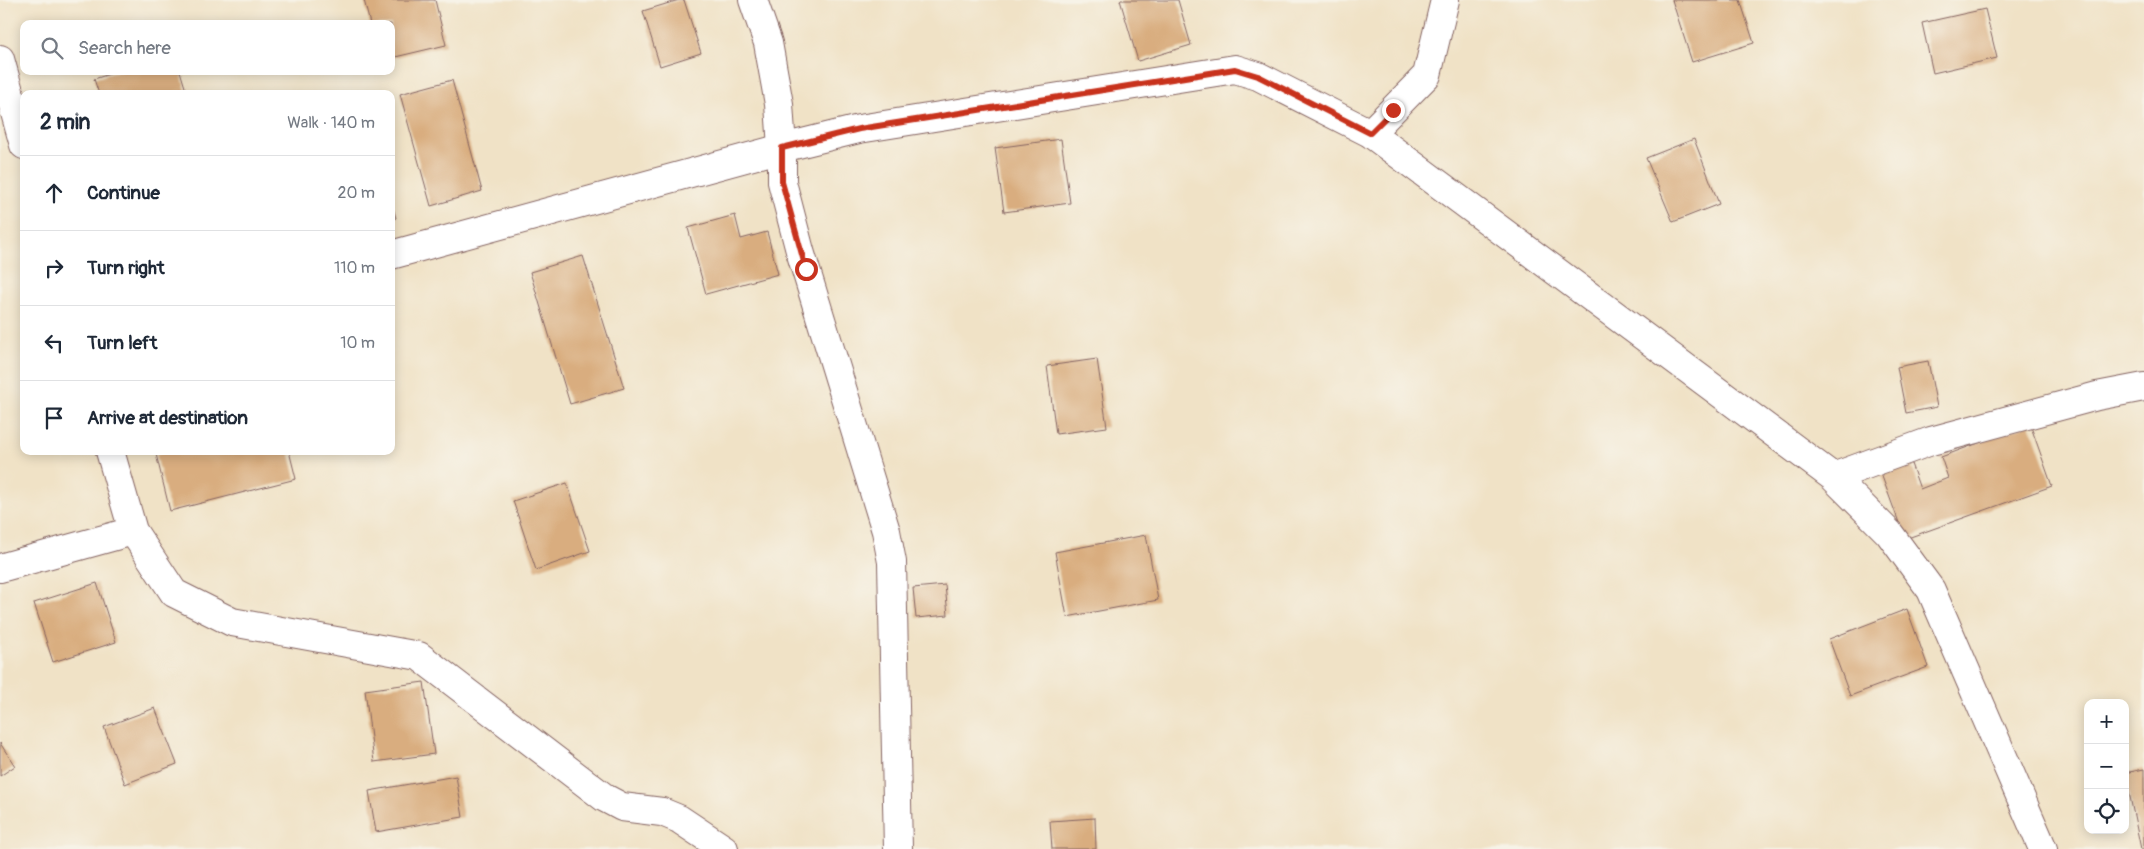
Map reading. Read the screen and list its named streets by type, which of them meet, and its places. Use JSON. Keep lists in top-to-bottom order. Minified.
{"page":{"search":"Search here","heading":["2 min","Walk · 140 m"],"list":[["Continue","20 m"],["Turn right","110 m"],["Turn left","10 m"],"Arrive at destination"],"map_buttons":["+","−"]}}
